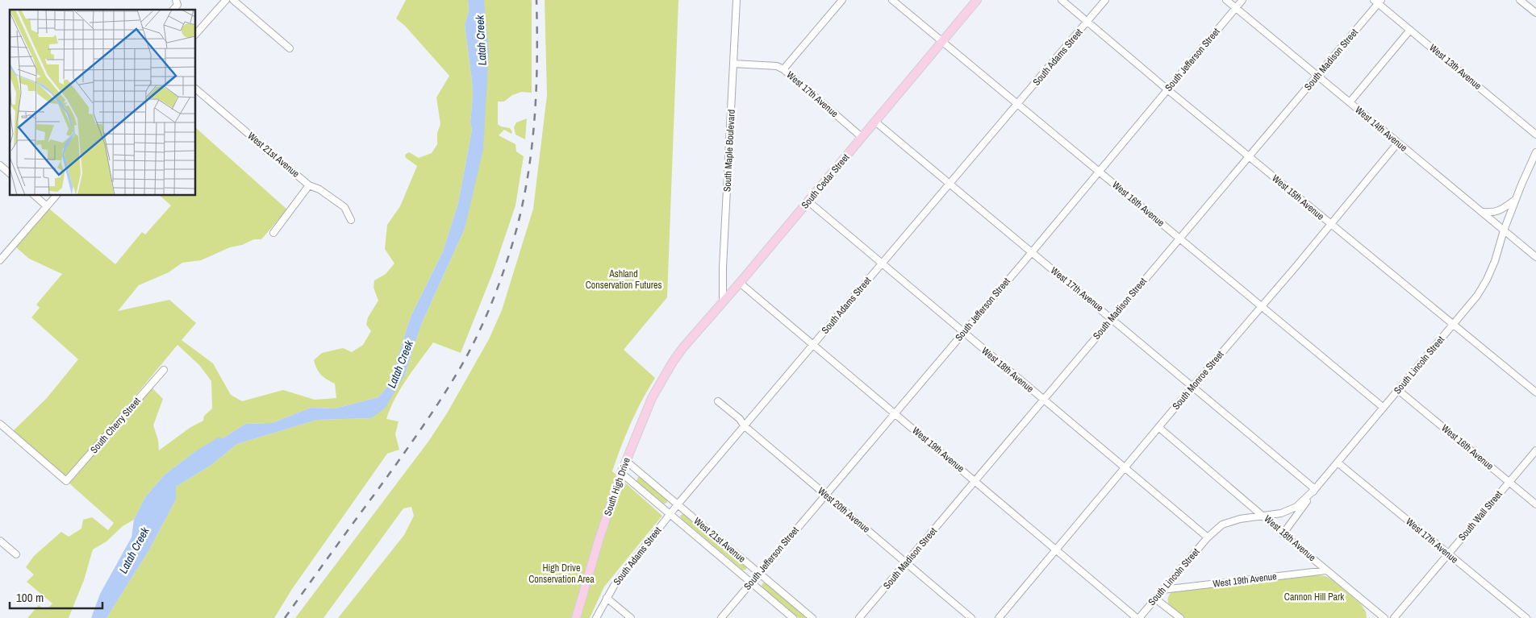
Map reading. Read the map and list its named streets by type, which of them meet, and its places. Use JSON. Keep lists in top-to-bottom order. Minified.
{"streets":{"main road":["South Cedar Street","South High Drive"],"street":["South Adams Street","South Jefferson Street","South Madison Street","West 13th Avenue","West 17th Avenue","West 14th Avenue","South Maple Boulevard","West 21st Avenue","West 15th Avenue","West 16th Avenue","South Lincoln Street","West 18th Avenue","South Monroe Street","South Cherry Street","West 19th Avenue","West 20th Avenue","South Wall Street"]},"crossings":[["South Adams Street","West 17th Avenue"],["South Adams Street","West 21st Avenue"],["South Adams Street","West 15th Avenue"],["South Adams Street","West 16th Avenue"],["South Adams Street","West 18th Avenue"],["South Adams Street","West 19th Avenue"],["South Adams Street","West 20th Avenue"],["South Jefferson Street","West 17th Avenue"],["South Jefferson Street","West 14th Avenue"],["South Jefferson Street","West 21st Avenue"],["South Jefferson Street","West 15th Avenue"],["South Jefferson Street","West 16th Avenue"],["South Jefferson Street","West 18th Avenue"],["South Jefferson Street","West 19th Avenue"],["South Jefferson Street","West 20th Avenue"],["South Madison Street","West 13th Avenue"],["South Madison Street","West 17th Avenue"],["South Madison Street","West 14th Avenue"],["South Madison Street","West 15th Avenue"],["South Madison Street","West 16th Avenue"],["South Madison Street","West 18th Avenue"],["South Madison Street","West 19th Avenue"],["South Madison Street","West 20th Avenue"],["West 17th Avenue","South Maple Boulevard"],["West 17th Avenue","South Cedar Street"],["West 17th Avenue","South Lincoln Street"],["West 17th Avenue","South Monroe Street"],["West 17th Avenue","South Wall Street"],["West 14th Avenue","South Lincoln Street"],["West 14th Avenue","South Monroe Street"],["South Maple Boulevard","South Cedar Street"],["West 21st Avenue","South High Drive"],["South Cedar Street","West 16th Avenue"],["South Cedar Street","West 18th Avenue"],["South Cedar Street","West 19th Avenue"],["South Cedar Street","South High Drive"],["West 15th Avenue","South Lincoln Street"],["West 15th Avenue","South Monroe Street"],["West 16th Avenue","South Lincoln Street"],["West 16th Avenue","South Monroe Street"],["West 16th Avenue","South Wall Street"],["South Lincoln Street","West 18th Avenue"],["South Lincoln Street","West 19th Avenue"],["West 18th Avenue","South Monroe Street"],["West 18th Avenue","West 19th Avenue"],["South Monroe Street","West 19th Avenue"]],"water":["Latah Creek"],"parks":["Ashland Conservation Futures","High Drive Conservation Area","Cannon Hill Park"],"scale_bar":"100 m"}
